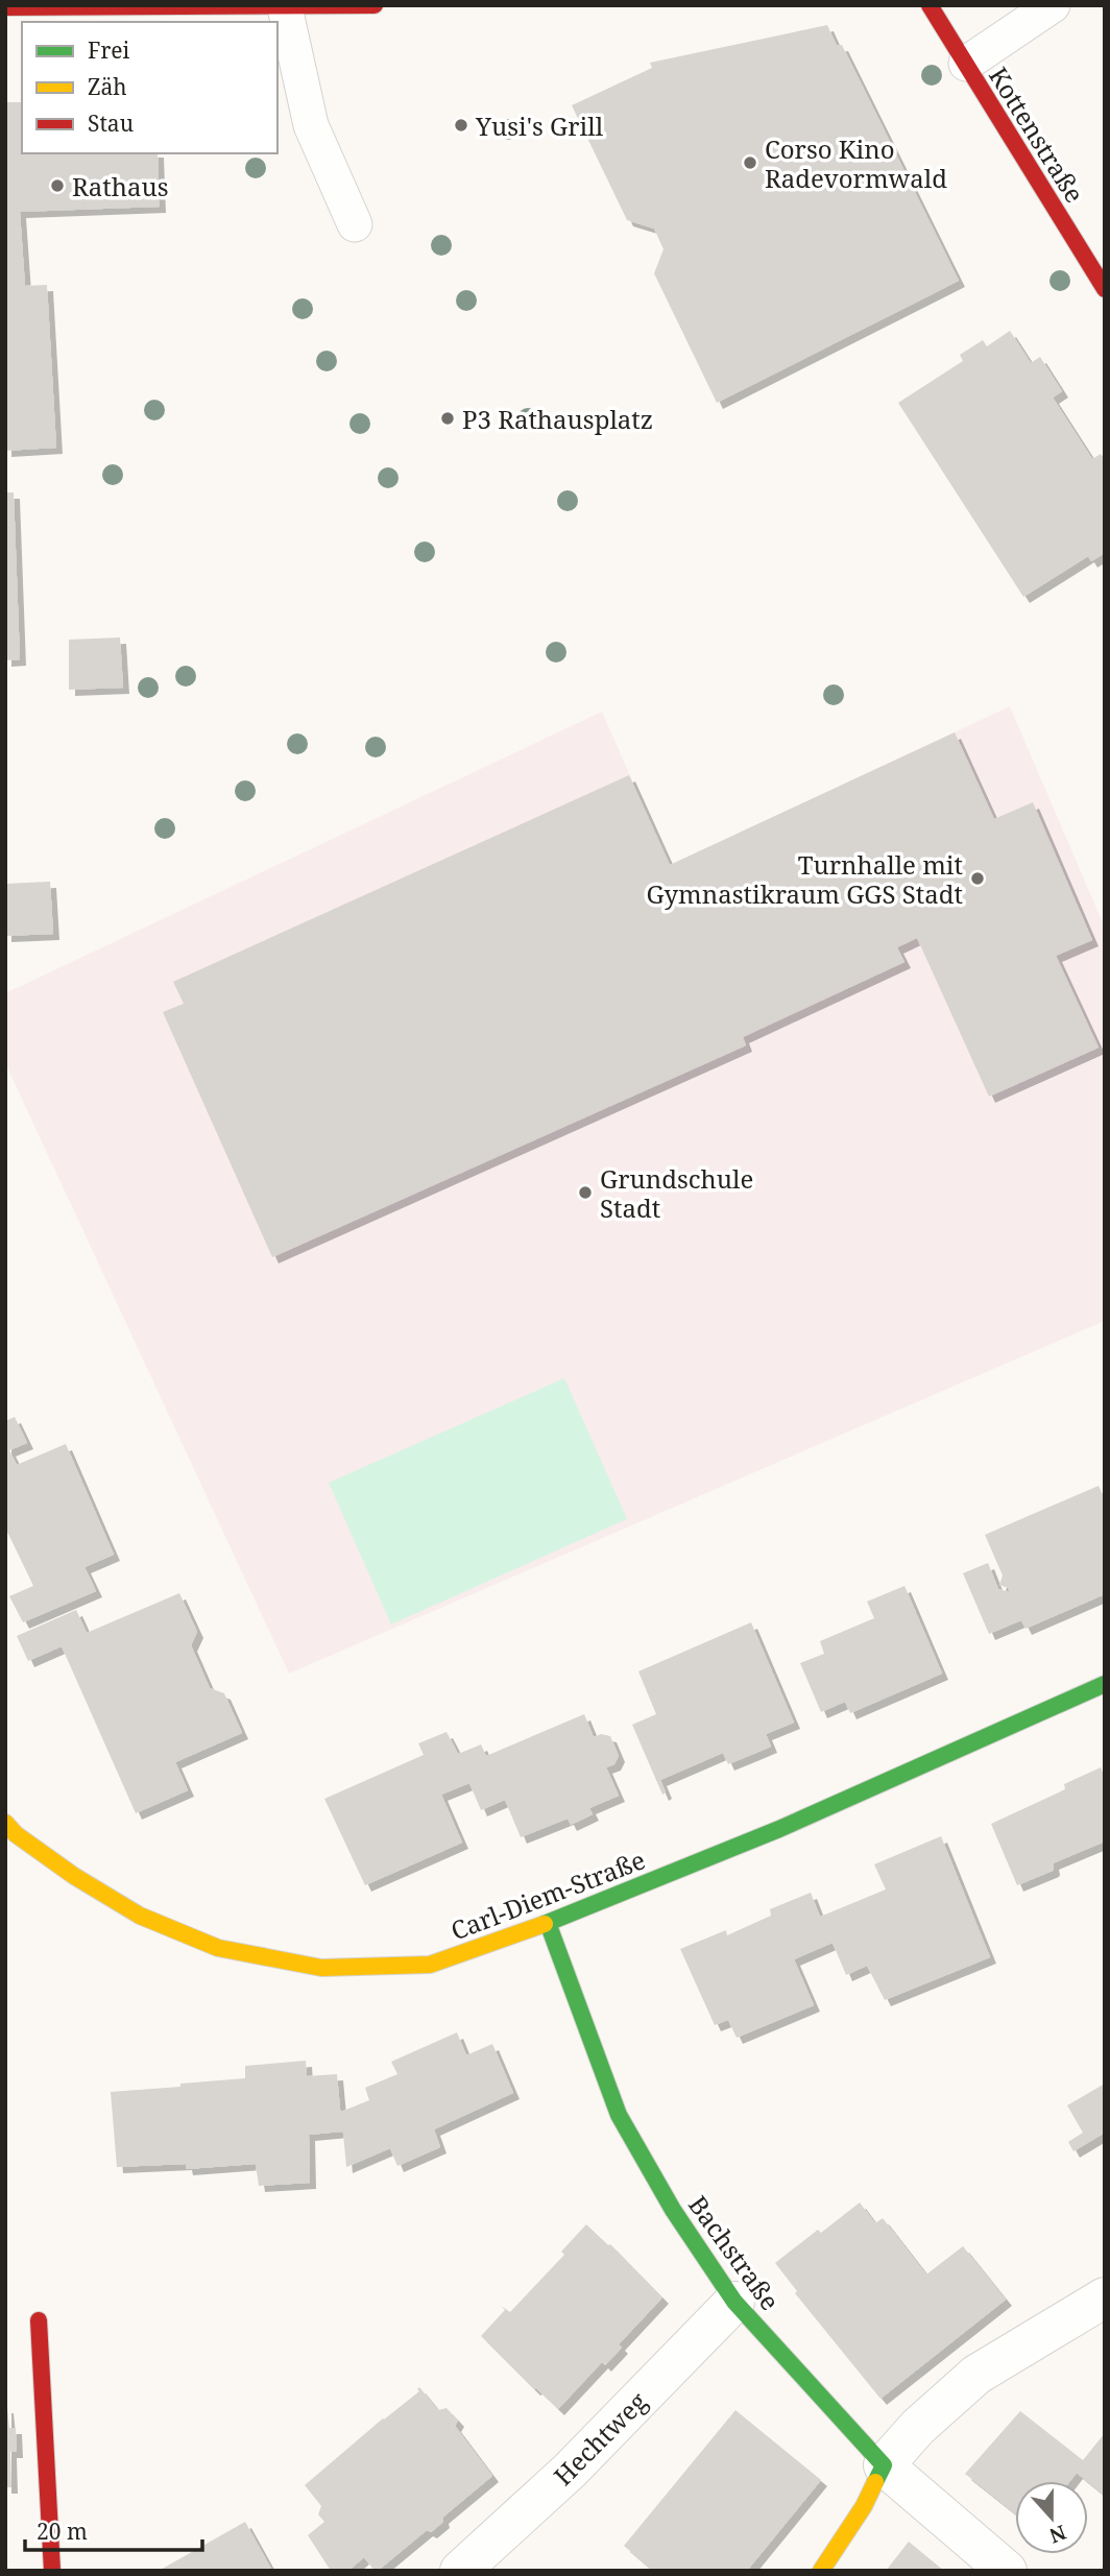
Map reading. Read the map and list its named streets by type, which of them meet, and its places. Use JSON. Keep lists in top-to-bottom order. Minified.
{"streets":{"street":["Kottenstraße","Carl-Diem-Straße","Bachstraße","Hechtweg"]},"crossings":[["Carl-Diem-Straße","Bachstraße"],["Bachstraße","Hechtweg"]],"places":["Yusi's Grill","Corso Kino Radevormwald","Rathaus","P3 Rathausplatz","Turnhalle mit Gymnastikraum GGS Stadt","Grundschule Stadt"],"legend":["Frei","Zäh","Stau"],"scale_bar":"20 m","north":"bottom"}
